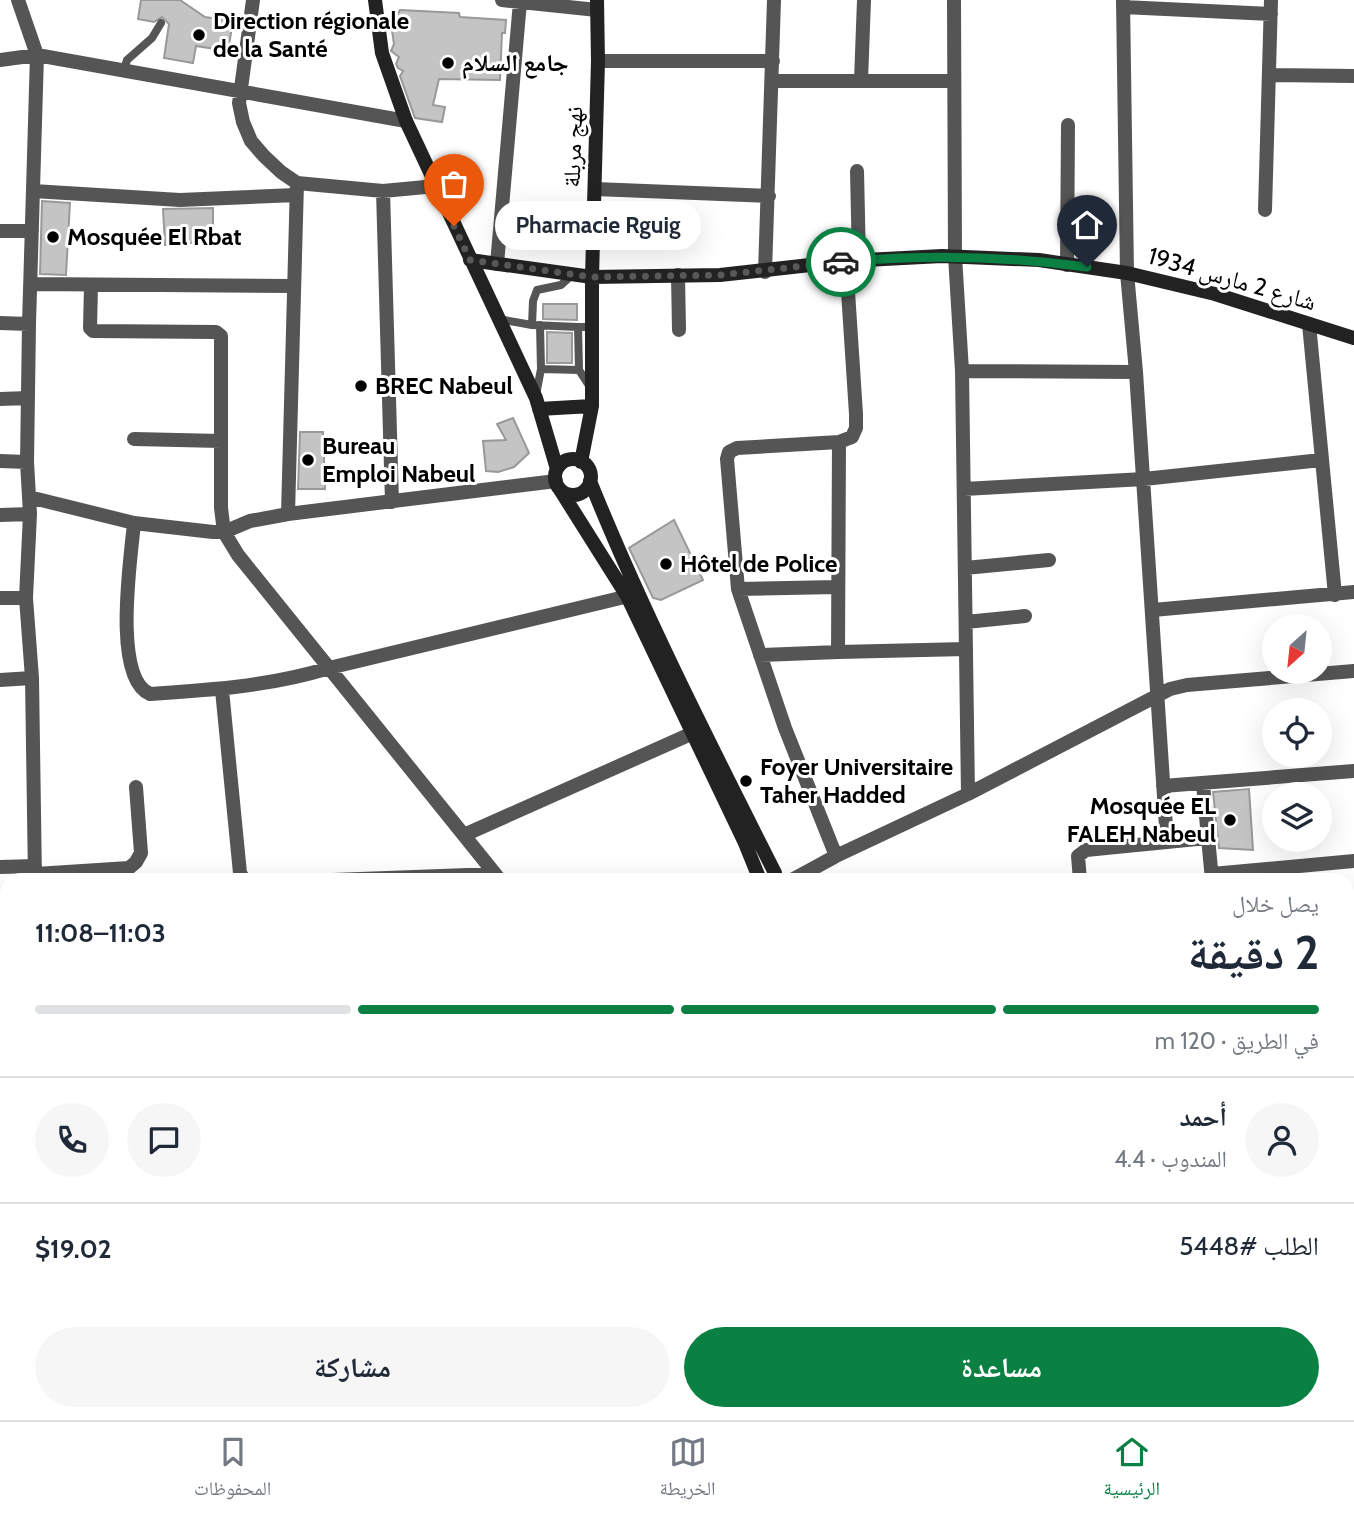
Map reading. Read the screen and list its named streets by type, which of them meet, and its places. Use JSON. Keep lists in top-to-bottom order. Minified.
{"streets":{"main road":["نهج مربلة","شارع 2 مارس 1934"]},"crossings":[["نهج مربلة","شارع 2 مارس 1934"]],"places":["Direction régionale de la Santé","جامع السلام","Pharmacie Rguig","Mosquée El Rbat","BREC Nabeul","Bureau Emploi Nabeul","Hôtel de Police","Foyer Universitaire Taher Hadded","Mosquée EL FALEH Nabeul"],"north":"bottom left","page":{"bubble":"Pharmacie Rguig","heading":["2 دقيقة","يصل خلال","11:03–11:08"],"panel":["أحمد","المندوب · 4.4","الطلب #5448","$19.02"],"bar":"في الطريق · 120 m","buttons":["مساعدة","مشاركة"],"tabs":["الرئيسية","الخريطة","المحفوظات"]}}
